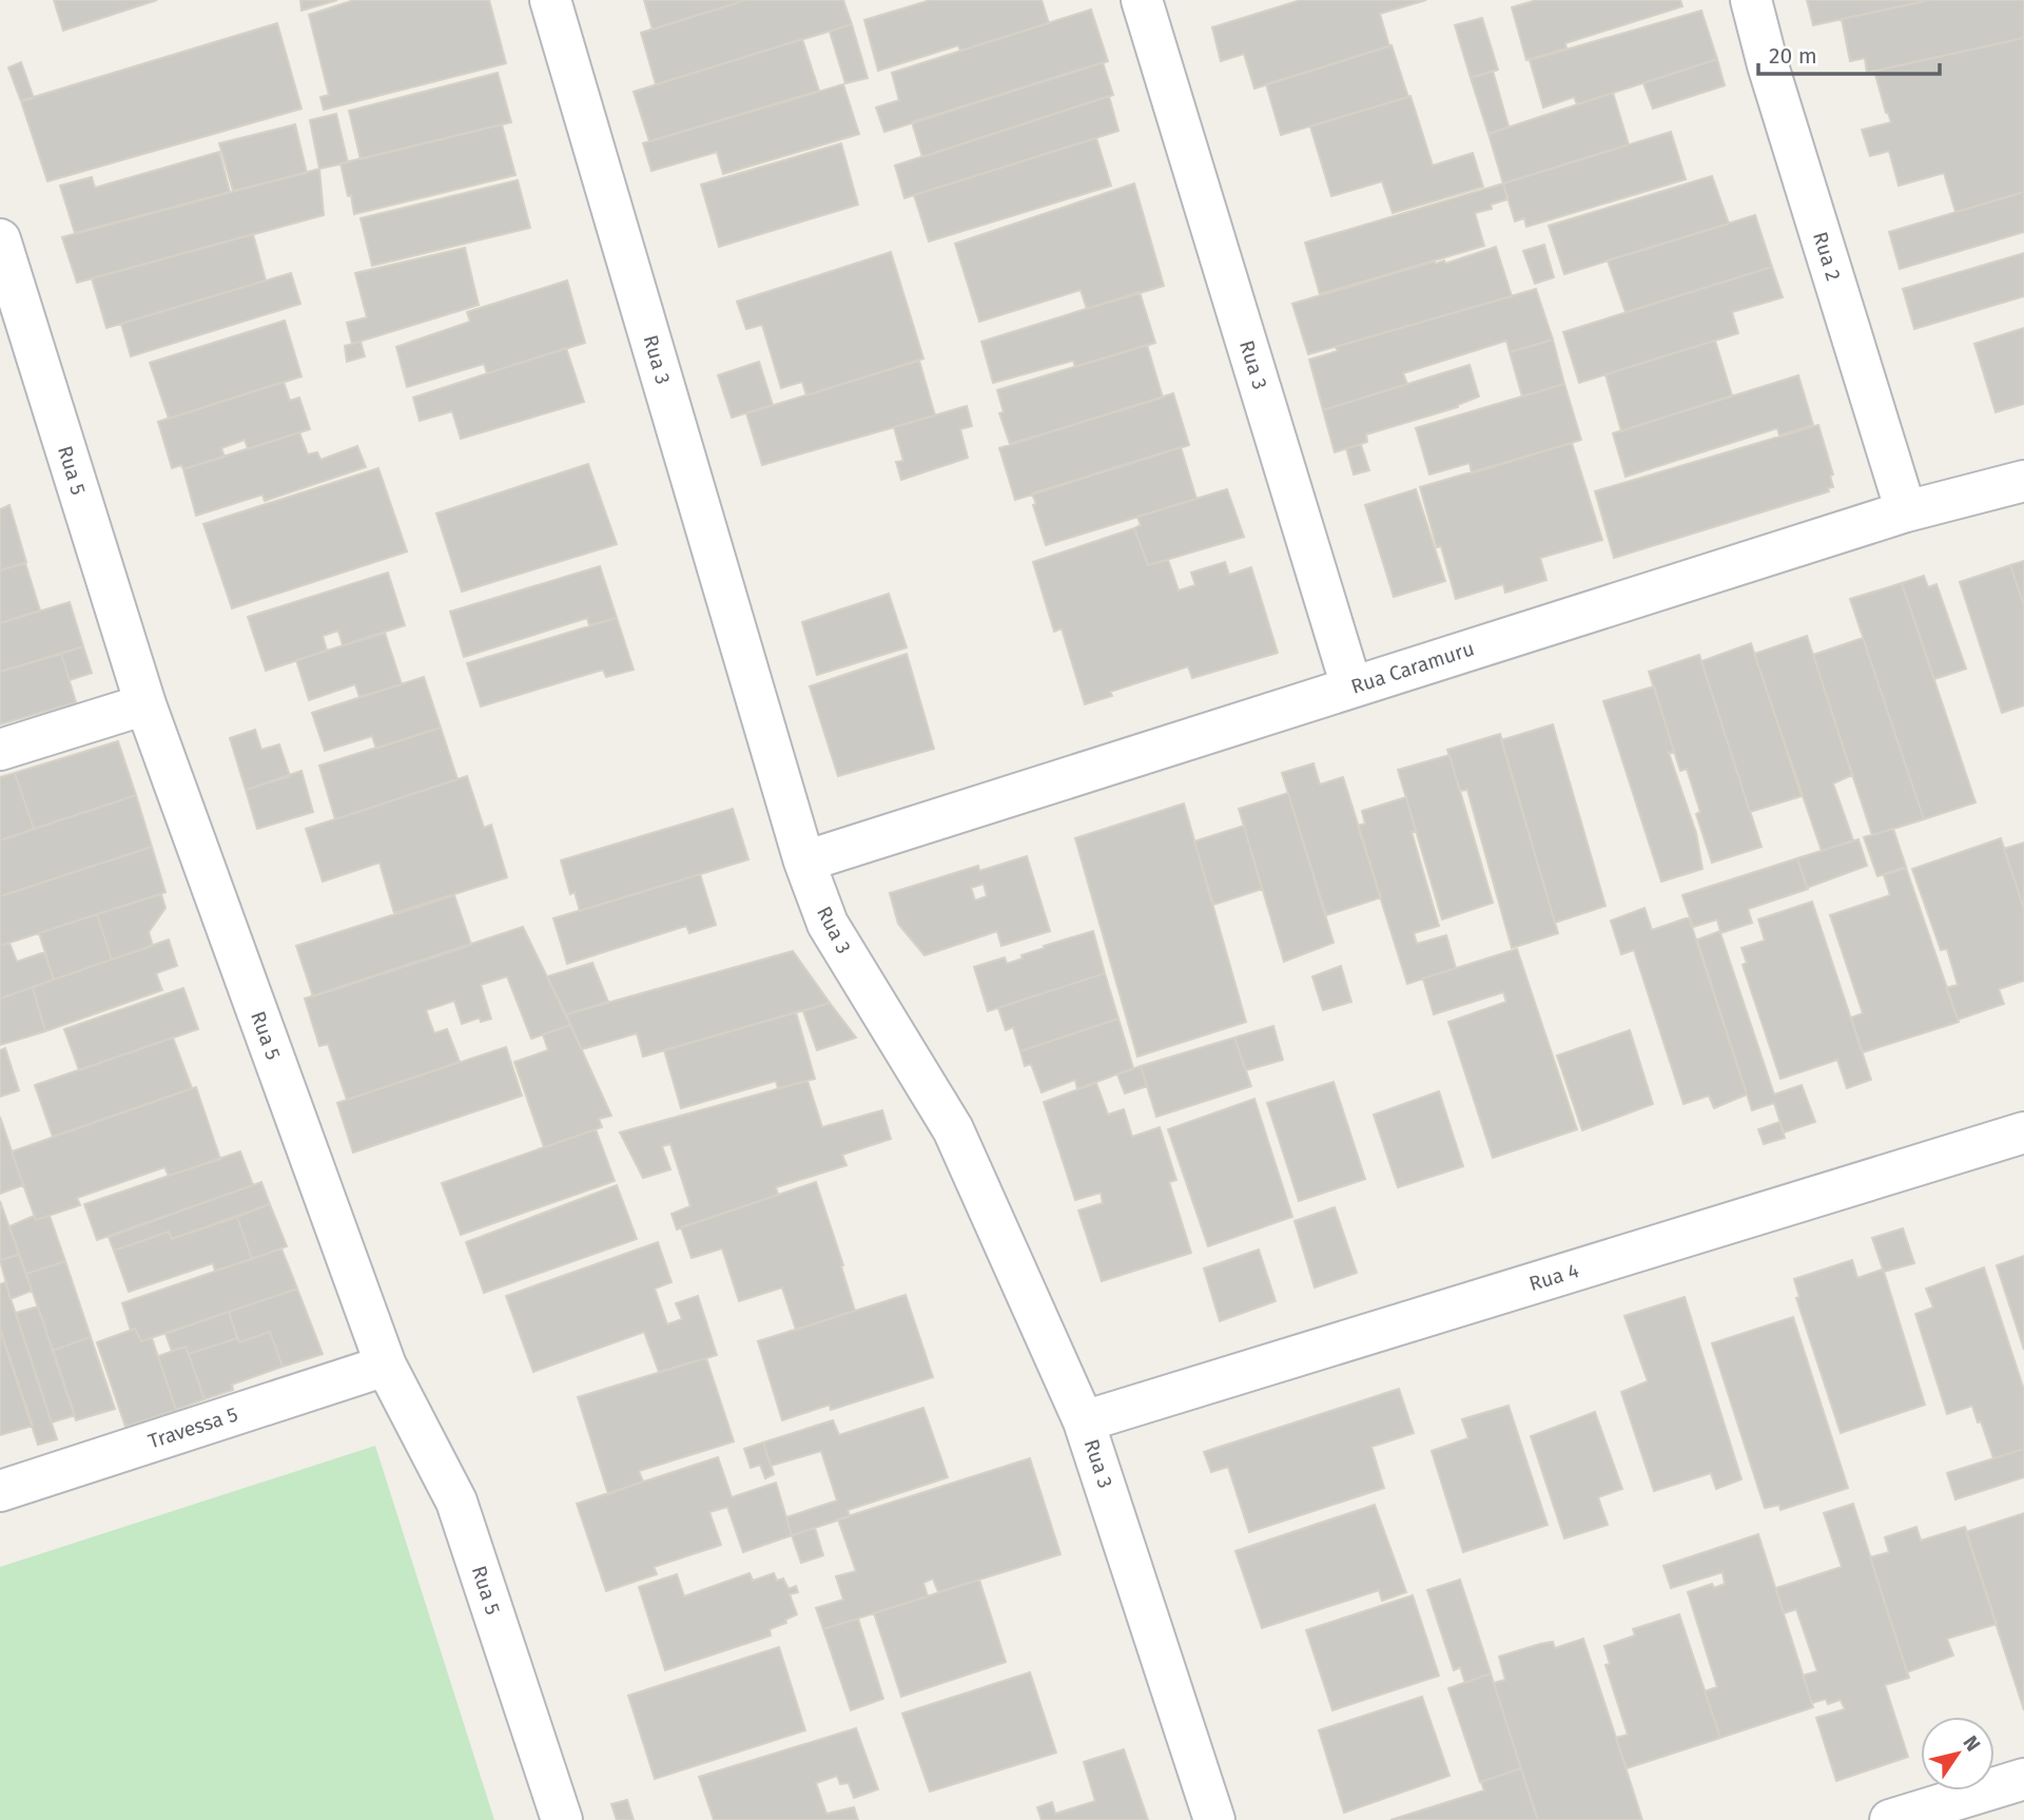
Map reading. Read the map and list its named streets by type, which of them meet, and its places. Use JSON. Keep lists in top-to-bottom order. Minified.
{"streets":{"street":["Rua 2","Rua 3","Rua 5","Rua Caramuru","Rua 4","Travessa 5"]},"crossings":[["Rua 2","Rua Caramuru"],["Rua 3","Rua Caramuru"],["Rua 3","Rua 4"],["Rua 5","Travessa 5"]],"scale_bar":"20 m","north":"top right"}
